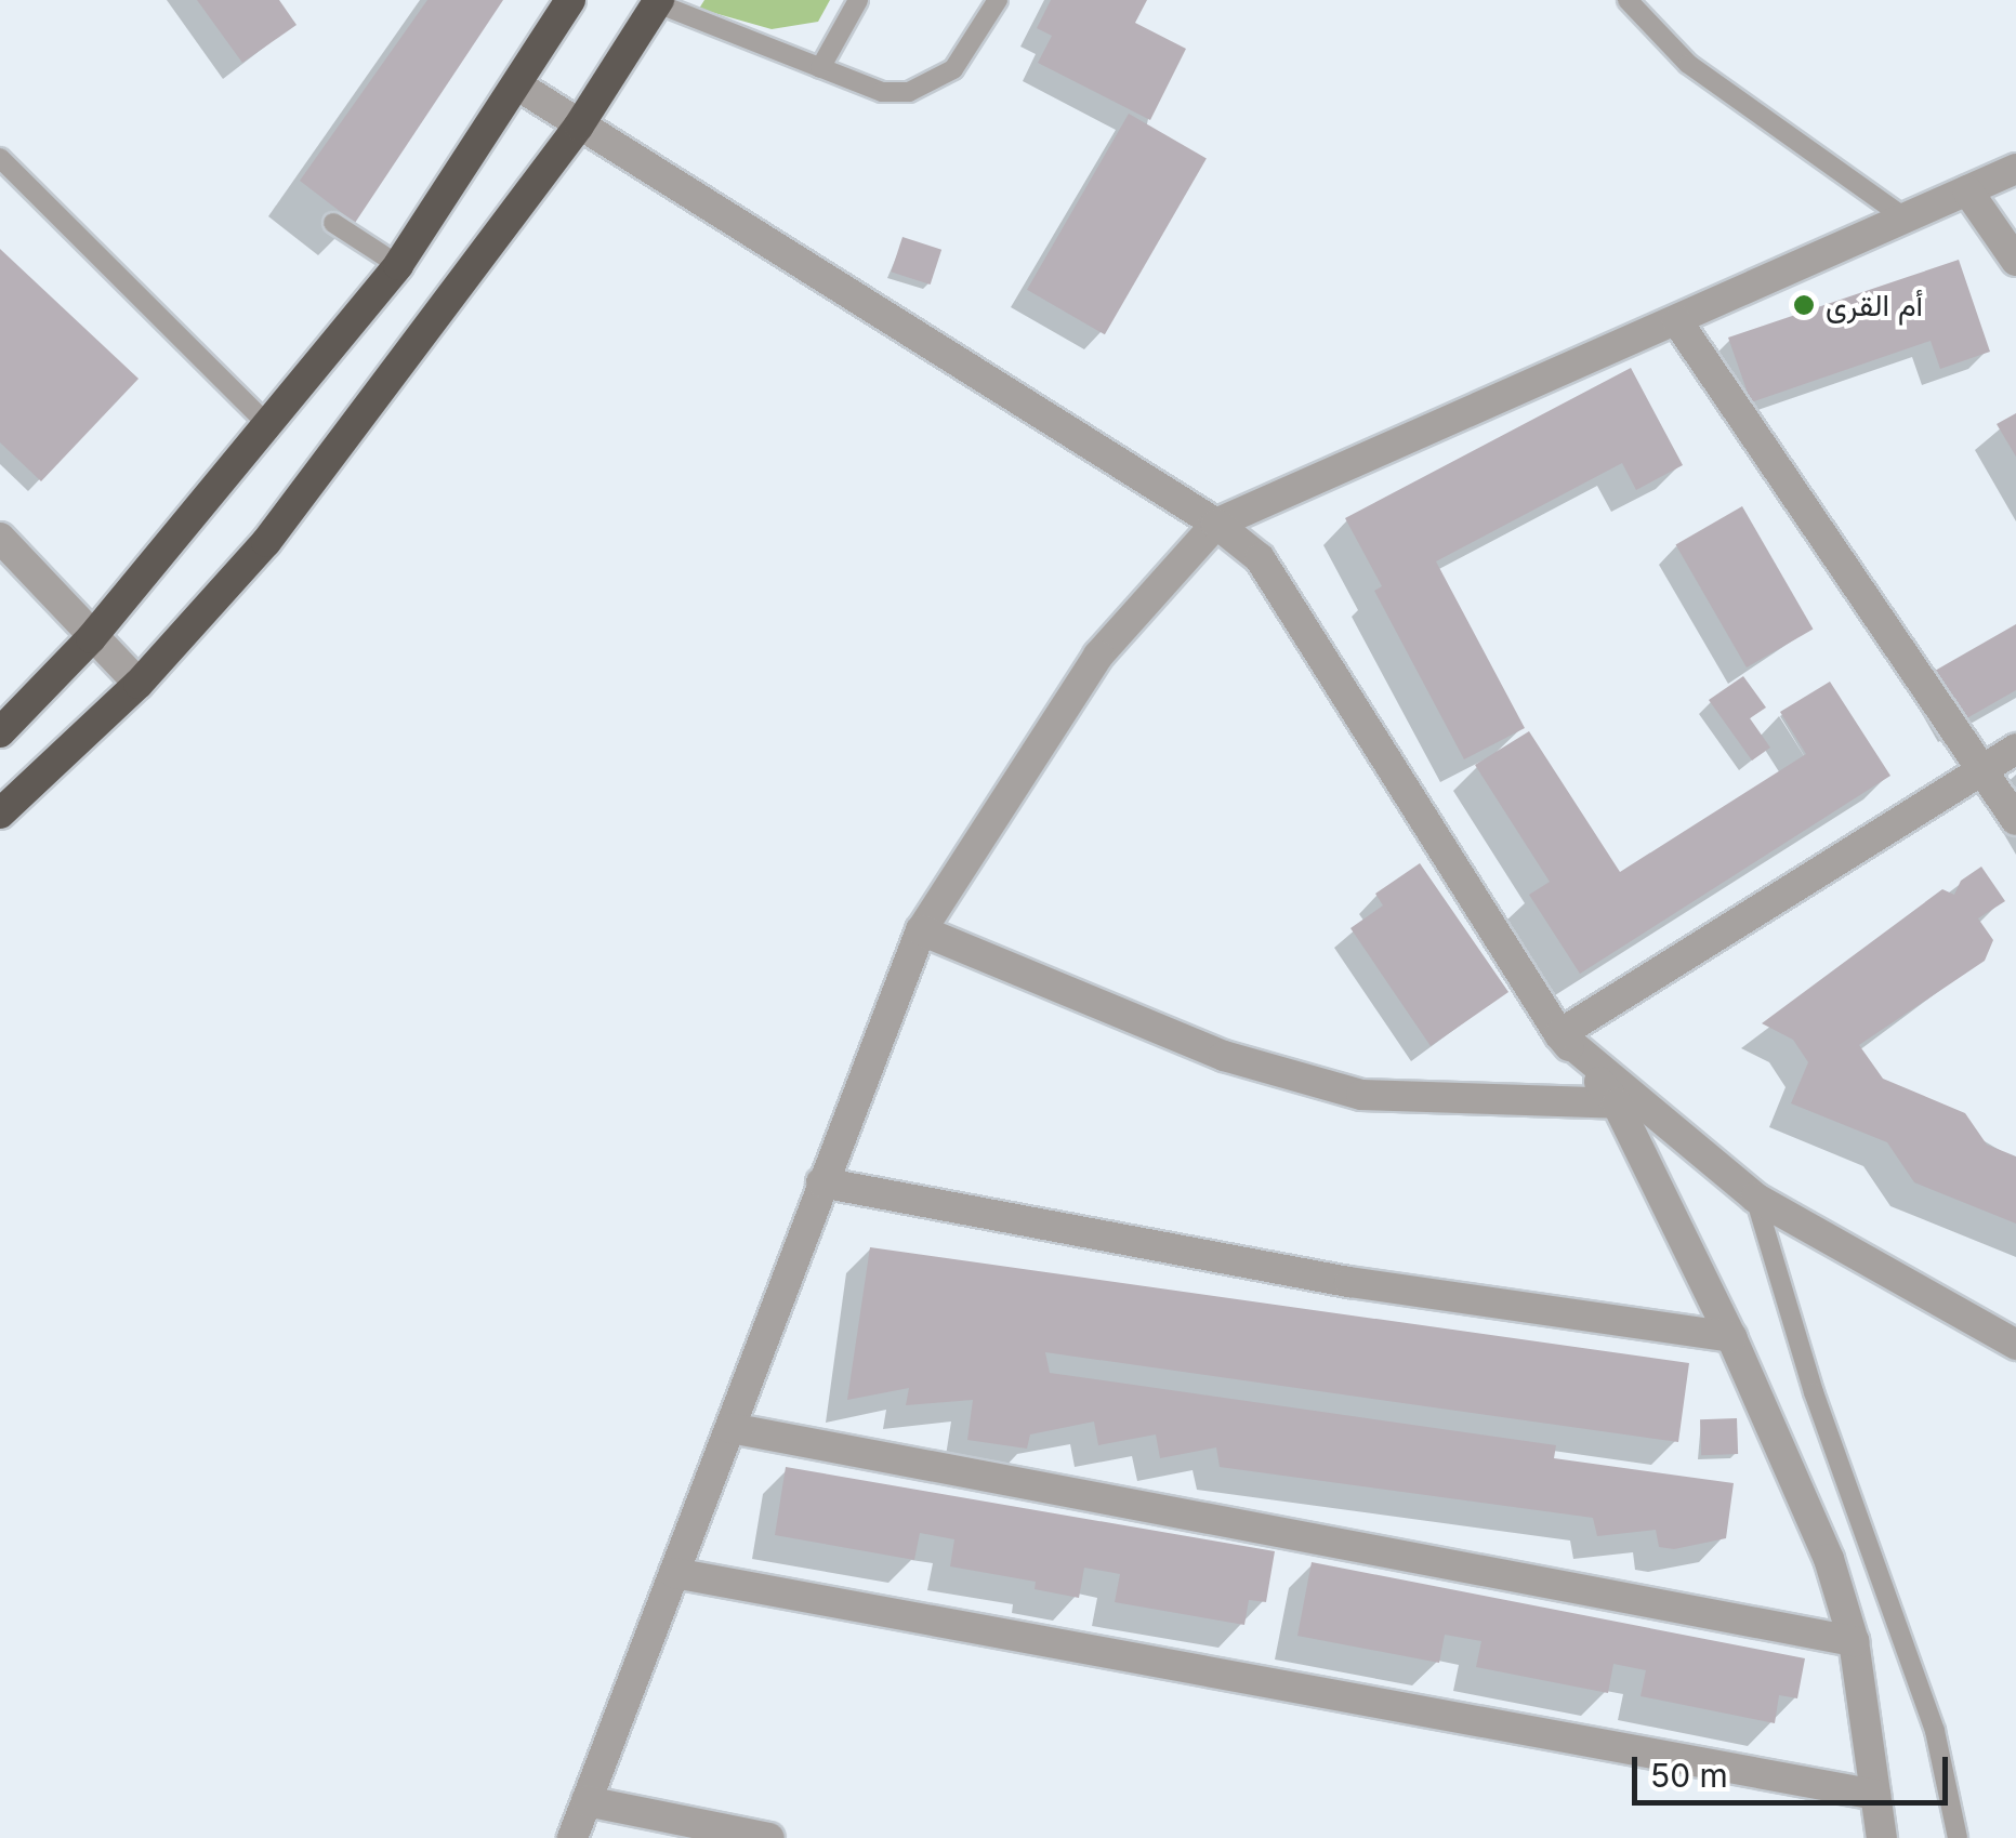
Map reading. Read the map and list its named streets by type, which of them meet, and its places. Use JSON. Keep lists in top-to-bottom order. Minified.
{"places":["أم القرى"],"scale_bar":"50 m"}
